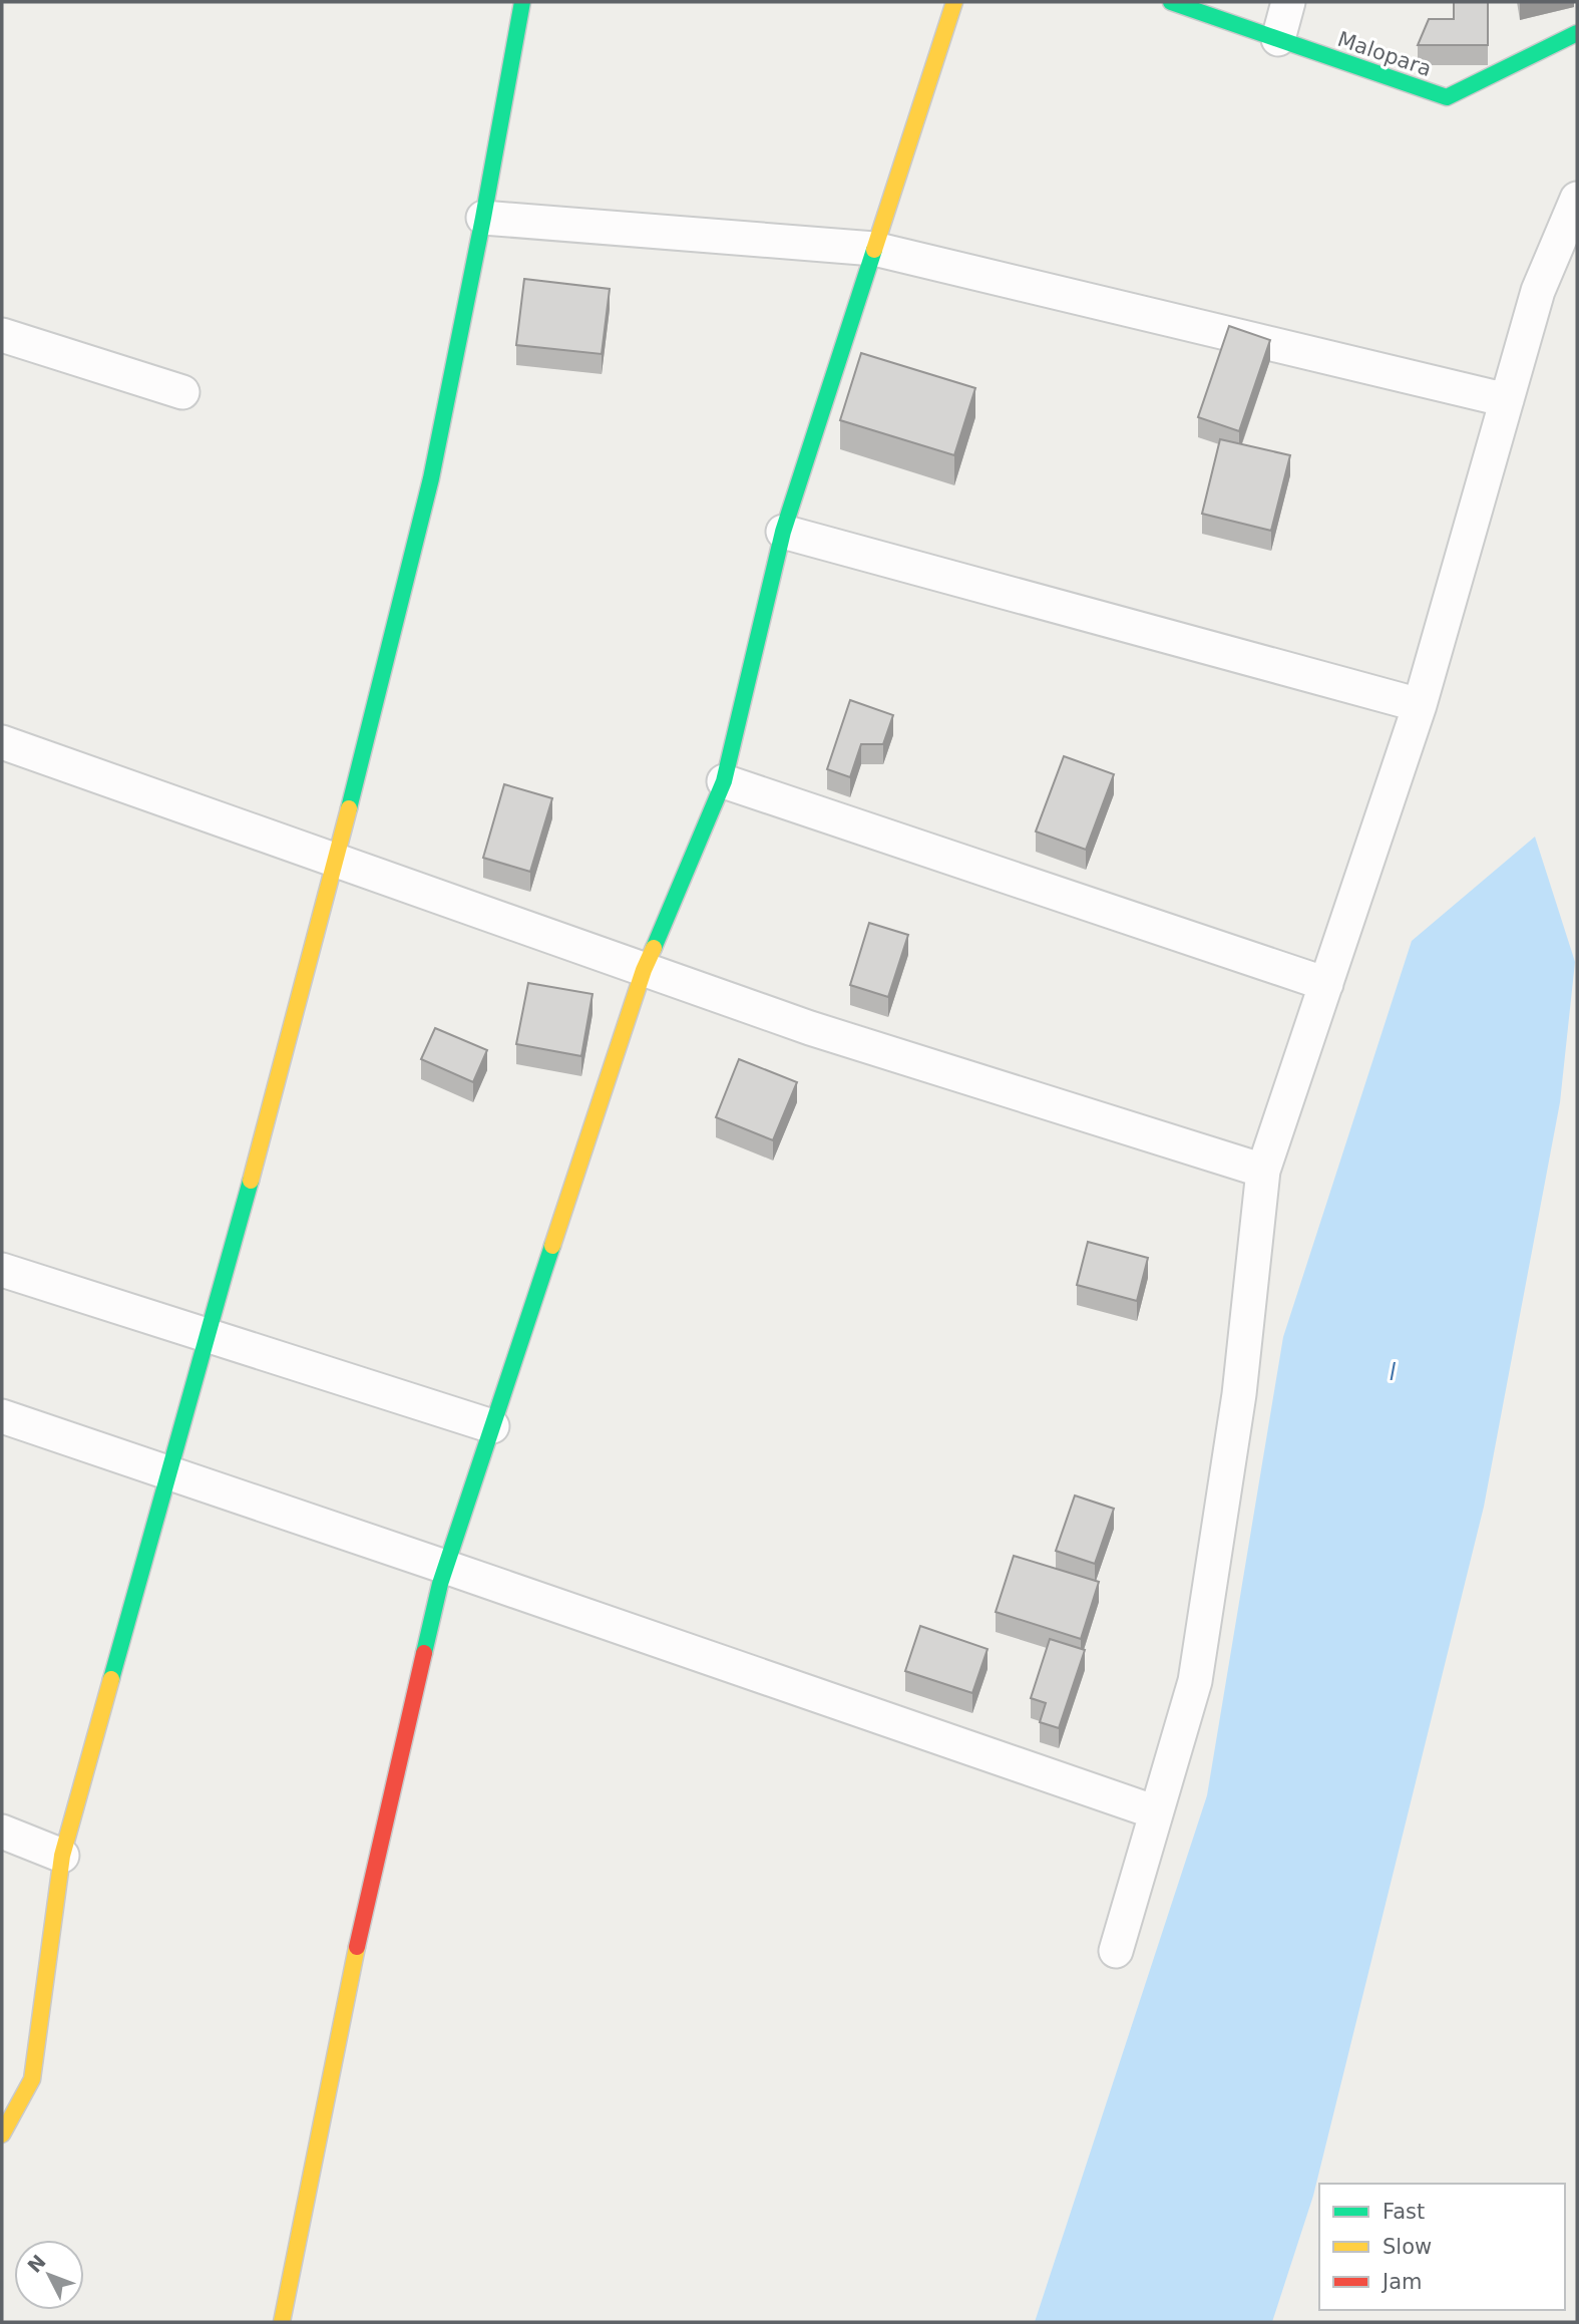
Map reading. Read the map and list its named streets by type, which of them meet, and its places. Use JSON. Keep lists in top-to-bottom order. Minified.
{"streets":{"street":["Malopara"]},"water":["l"],"legend":["Fast","Slow","Jam"],"north":"top left"}
